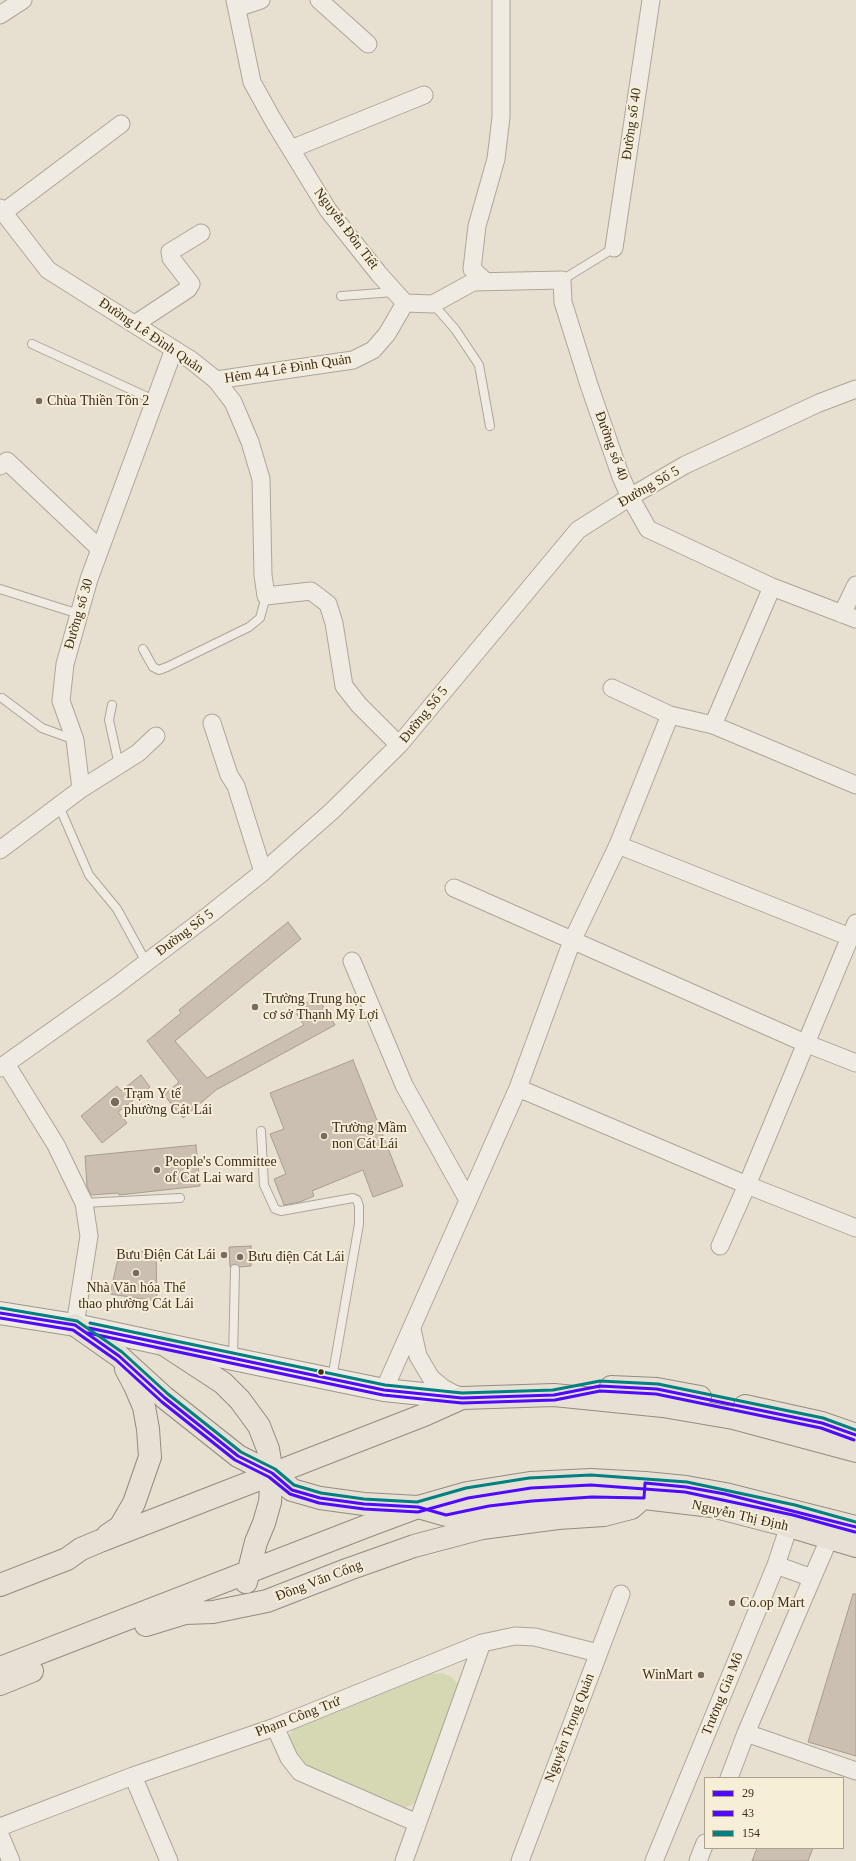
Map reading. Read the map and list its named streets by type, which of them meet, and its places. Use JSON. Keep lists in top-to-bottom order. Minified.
{"streets":{"main road":["Nguyễn Thị Định","Đồng Văn Cống"],"street":["Đường số 40","Nguyễn Đôn Tiết","Đường Lê Đình Quản","Hẻm 44 Lê Đình Quản","Đường Số 5","Đường số 30","Trương Gia Mô","Phạm Công Trứ","Nguyễn Trọng Quản"]},"crossings":[["Đường số 40","Đường Số 5"],["Nguyễn Đôn Tiết","Hẻm 44 Lê Đình Quản"],["Đường Lê Đình Quản","Hẻm 44 Lê Đình Quản"],["Đường Lê Đình Quản","Đường số 30"],["Nguyễn Thị Định","Đồng Văn Cống"],["Nguyễn Thị Định","Trương Gia Mô"],["Phạm Công Trứ","Nguyễn Trọng Quản"]],"places":["Chùa Thiền Tôn 2","Trường Trung học cơ sở Thạnh Mỹ Lợi","Trạm Y tế phường Cát Lái","Trường Mầm non Cát Lái","People's Committee of Cat Lai ward","Bưu Điện Cát Lái","Bưu điện Cát Lái","Nhà Văn hóa Thể thao phường Cát Lái","Co.op Mart","WinMart"],"lines":["transit line 154","transit line 29","transit line 43"],"legend":["29","43","154"]}
